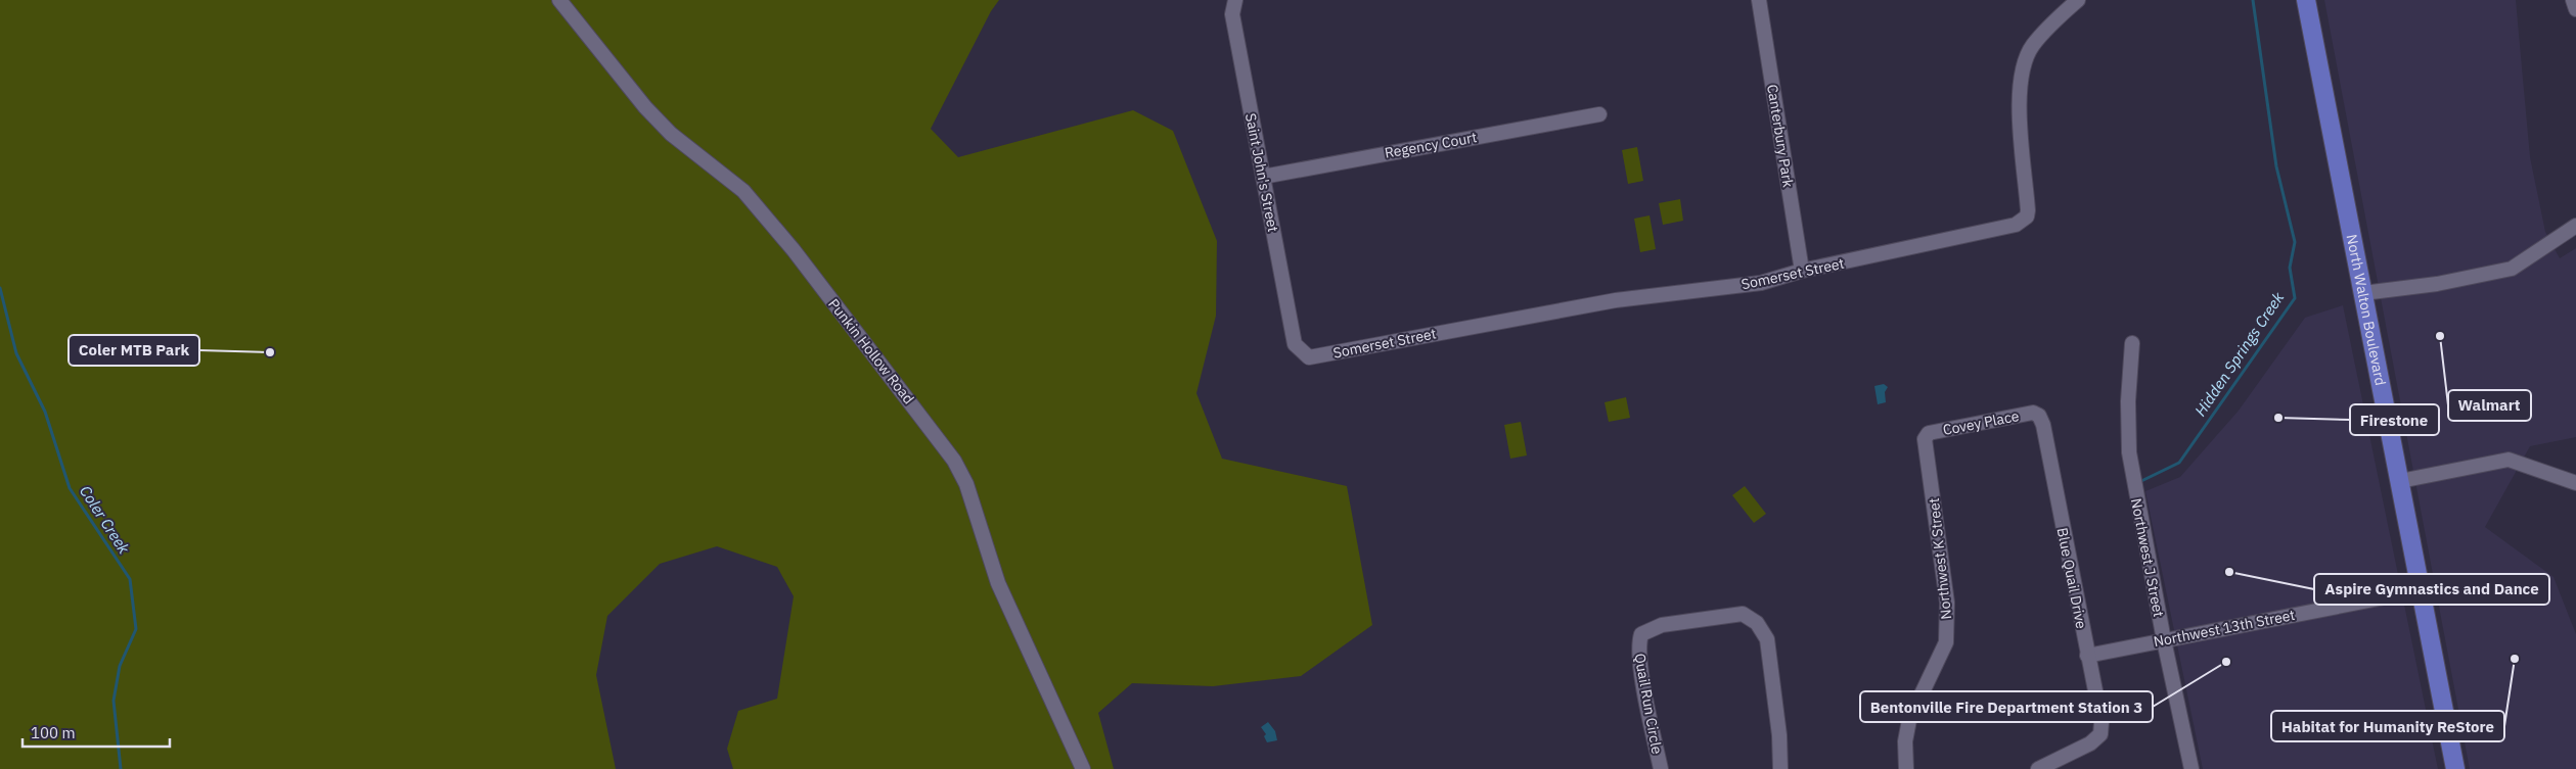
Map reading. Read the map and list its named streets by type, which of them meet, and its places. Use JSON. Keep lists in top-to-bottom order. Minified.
{"streets":{"main road":["North Walton Boulevard"],"street":["Canterbury Park","Regency Court","Saint John's Street","Somerset Street","Punkin Hollow Road","Covey Place","Northwest J Street","Northwest K Street","Blue Quail Drive","Northwest 13th Street","Quail Run Circle"]},"crossings":[["Canterbury Park","Somerset Street"],["Regency Court","Saint John's Street"],["Saint John's Street","Somerset Street"],["North Walton Boulevard","Northwest 13th Street"],["Covey Place","Northwest K Street"],["Covey Place","Blue Quail Drive"],["Northwest J Street","Northwest 13th Street"],["Blue Quail Drive","Northwest 13th Street"]],"water":["Hidden Springs Creek","Coler Creek"],"places":["Walmart","Coler MTB Park","Firestone","Aspire Gymnastics and Dance","Habitat for Humanity ReStore","Bentonville Fire Department Station 3"],"scale_bar":"100 m"}
